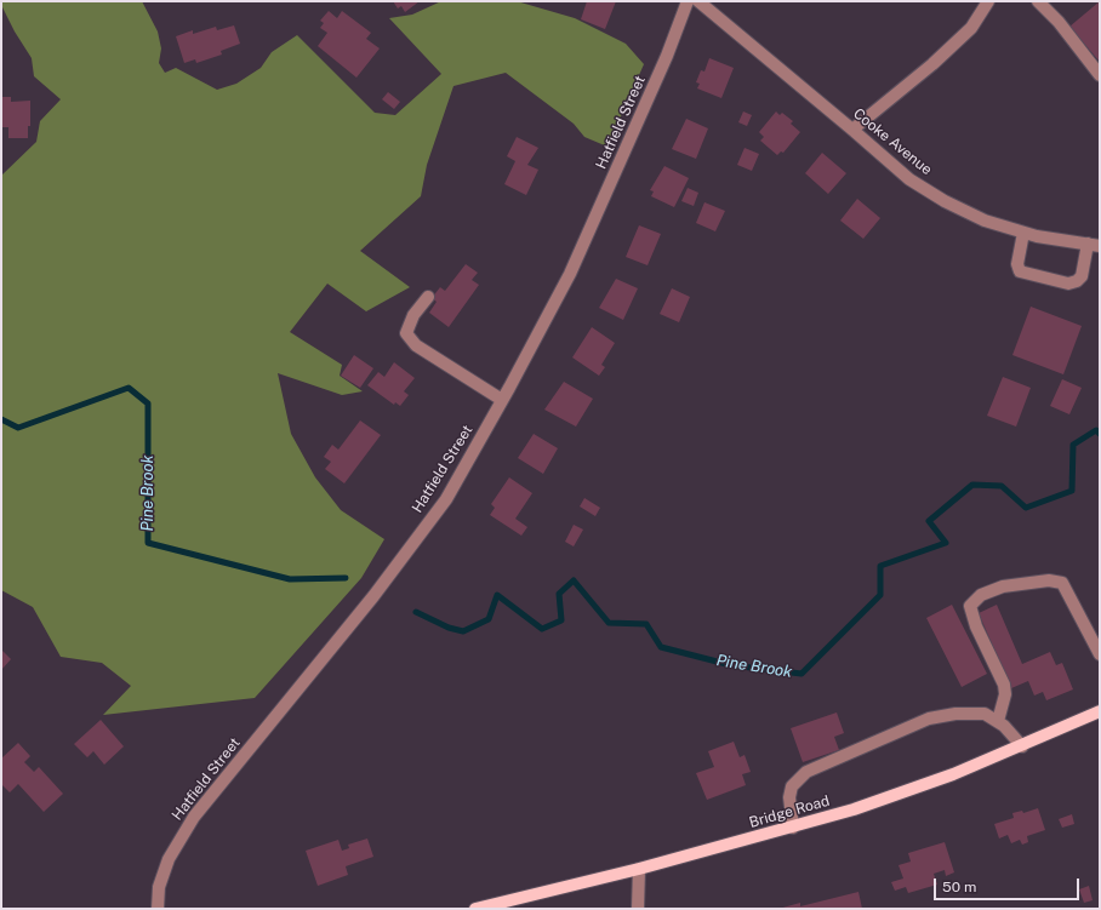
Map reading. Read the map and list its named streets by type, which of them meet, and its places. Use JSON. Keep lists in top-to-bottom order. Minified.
{"streets":{"main road":["Bridge Road"],"street":["Hatfield Street","Cooke Avenue"]},"water":["Pine Brook"],"scale_bar":"50 m"}
